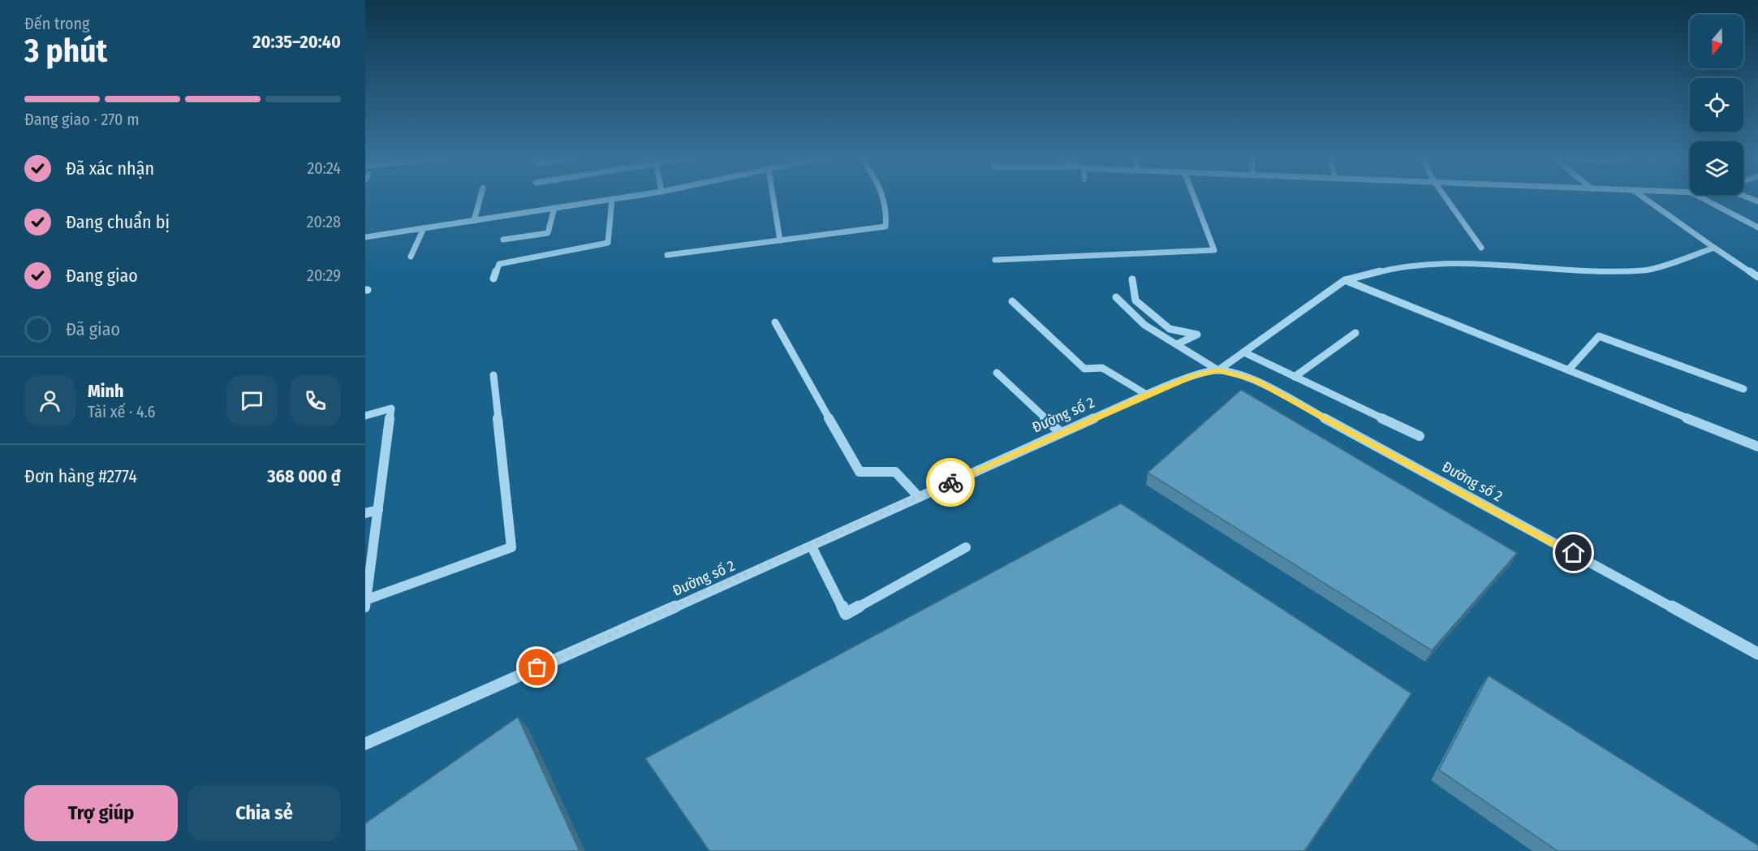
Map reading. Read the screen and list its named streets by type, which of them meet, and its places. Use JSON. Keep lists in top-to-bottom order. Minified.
{"streets":{"street":["Đường số 2"]},"north":"bottom","page":{"heading":["3 phút","Đến trong","20:35–20:40"],"panel":["Minh","Tài xế · 4.6","Đơn hàng #2774","368 000 ₫"],"bar":"Đang giao · 270 m","list":[["Đã xác nhận","20:24"],["Đang chuẩn bị","20:28"],["Đang giao","20:29"],"Đã giao"],"buttons":["Trợ giúp","Chia sẻ"]}}
